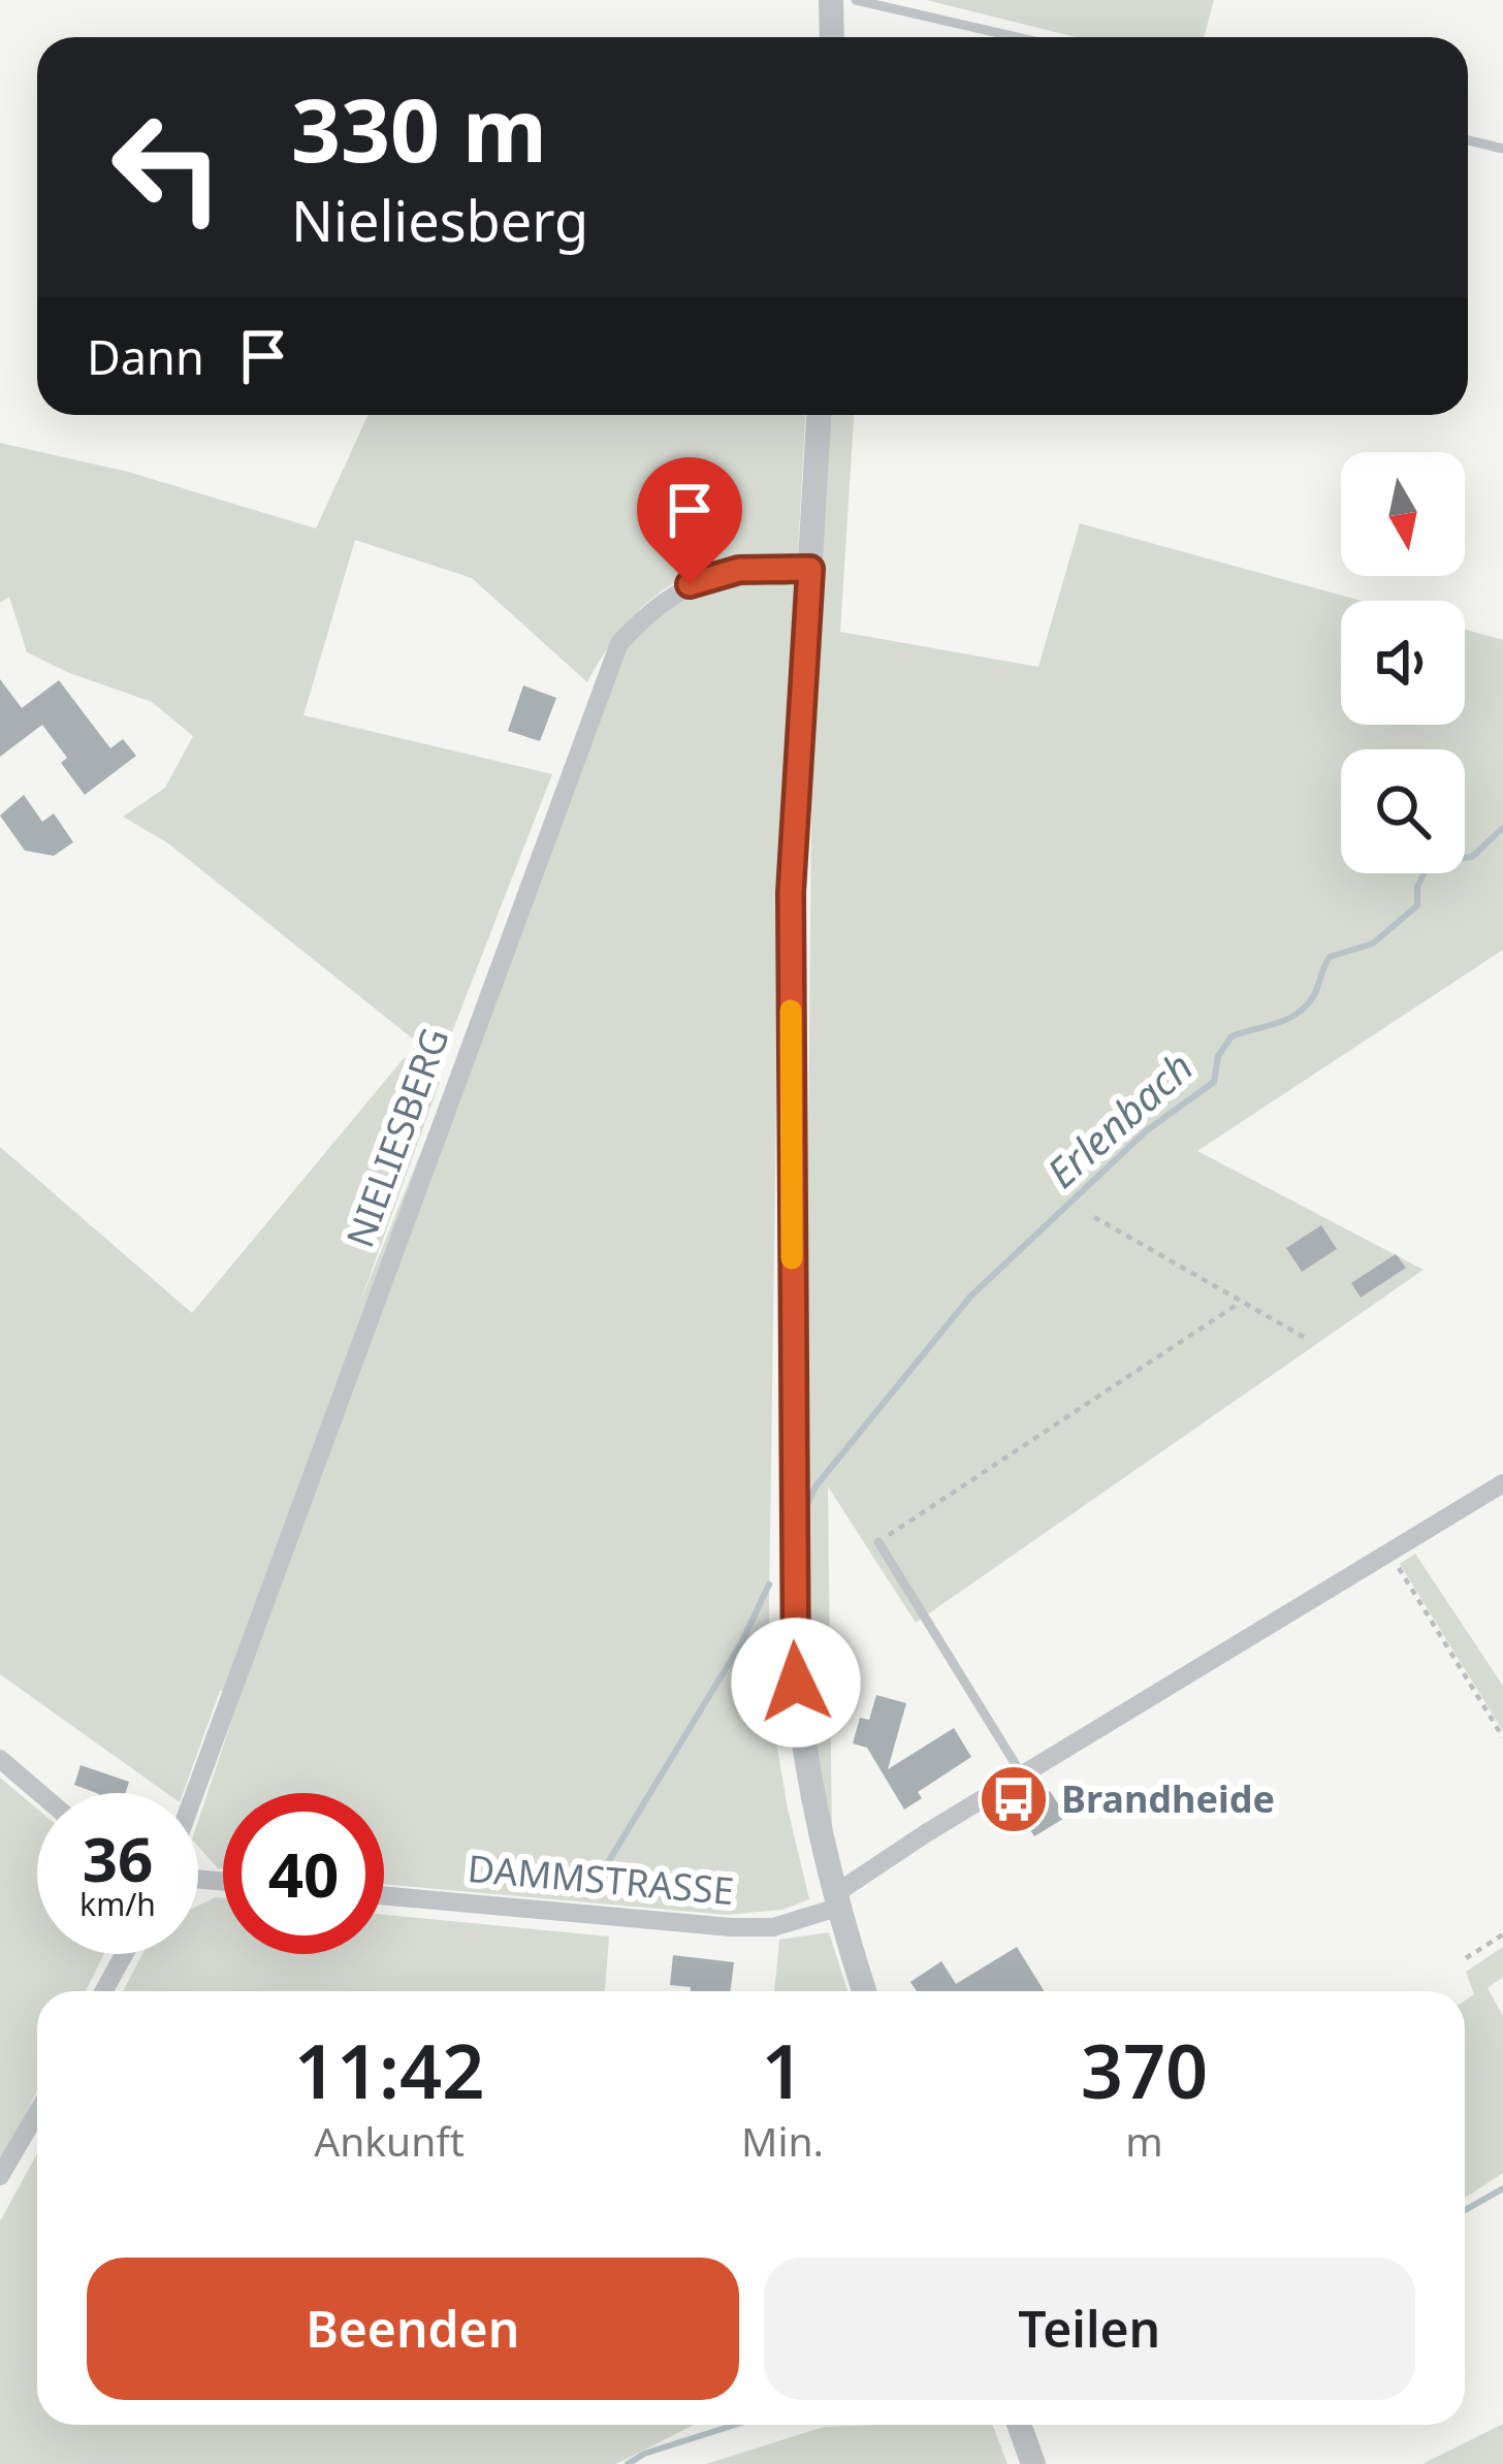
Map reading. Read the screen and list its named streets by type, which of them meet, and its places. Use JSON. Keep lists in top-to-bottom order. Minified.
{"streets":{"street":["NIELIESBERG","DAMMSTRASSE"]},"water":["Erlenbach"],"places":{"bus stop":["Brandheide"]},"north":"bottom","page":{"turn":["330 m","Nieliesberg"],"then":"Dann","speed":"36 km/h","limit":"40","eta":["11:42","Ankunft","1","Min.","370","m"],"buttons":["Beenden","Teilen"]}}
